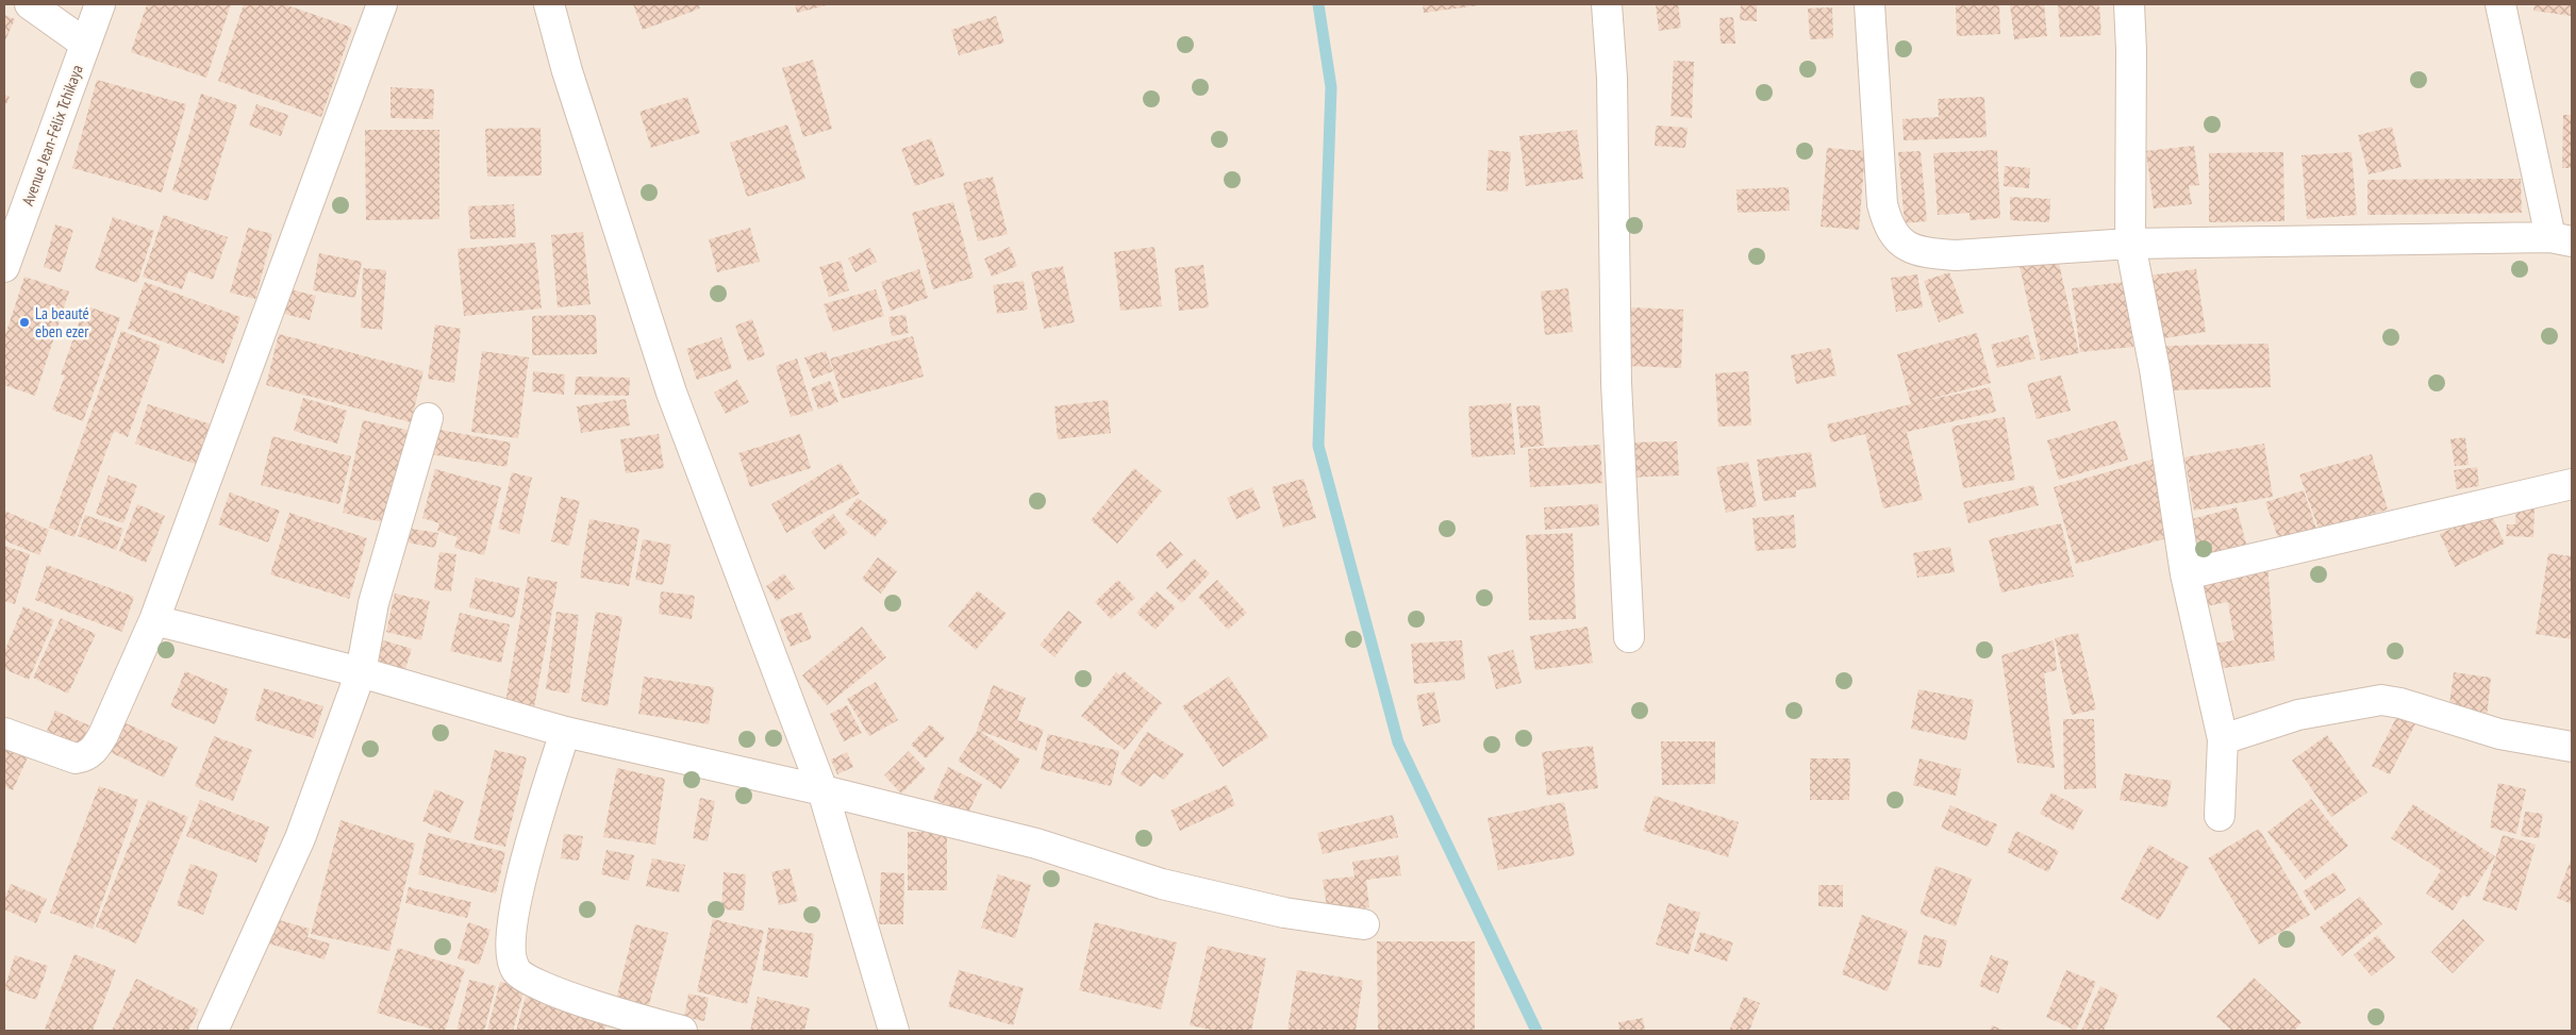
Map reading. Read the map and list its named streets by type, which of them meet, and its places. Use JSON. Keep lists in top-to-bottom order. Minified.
{"streets":{"street":["Avenue Jean-Félix Tchikaya"]},"places":["La beauté eben ezer"]}
